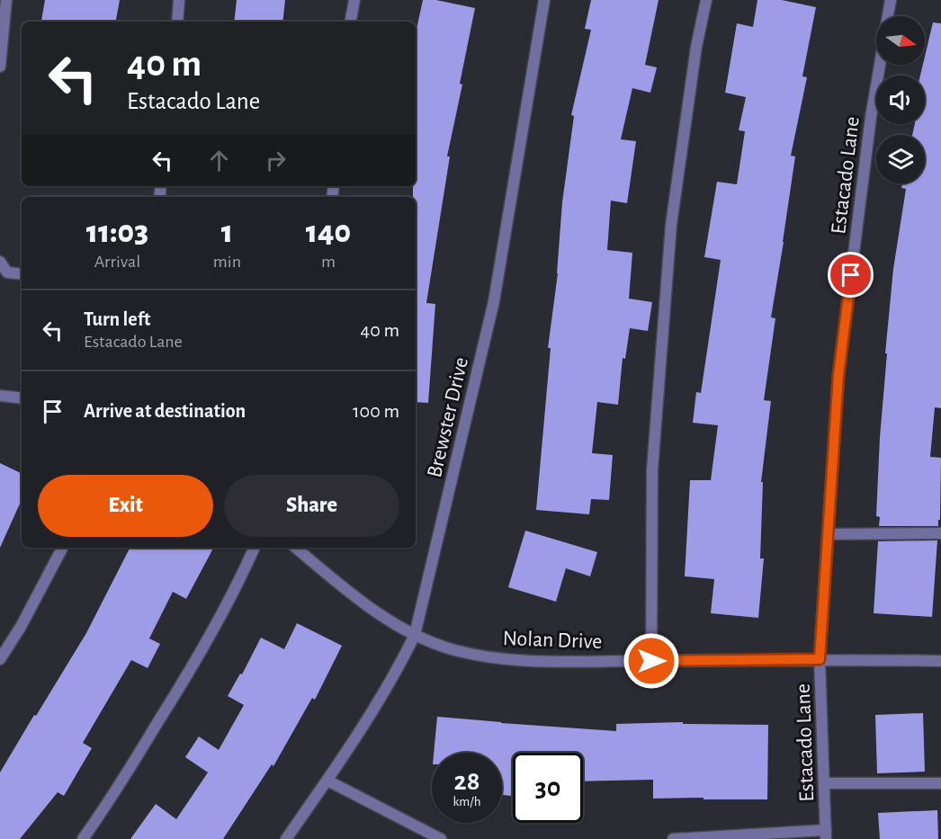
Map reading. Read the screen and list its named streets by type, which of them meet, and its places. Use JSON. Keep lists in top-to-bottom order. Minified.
{"streets":{"street":["Estacado Lane","Brewster Drive","Nolan Drive"]},"crossings":[["Estacado Lane","Nolan Drive"],["Brewster Drive","Nolan Drive"]],"north":"right","page":{"turn":["40 m","Estacado Lane"],"eta":["11:03","Arrival","1","min","140","m"],"list":[{"name":"Turn left","note":"Estacado Lane","value":"40 m"},{"name":"Arrive at destination","value":"100 m"}],"buttons":["Exit","Share"],"speed":"28 km/h","limit":"30"}}
